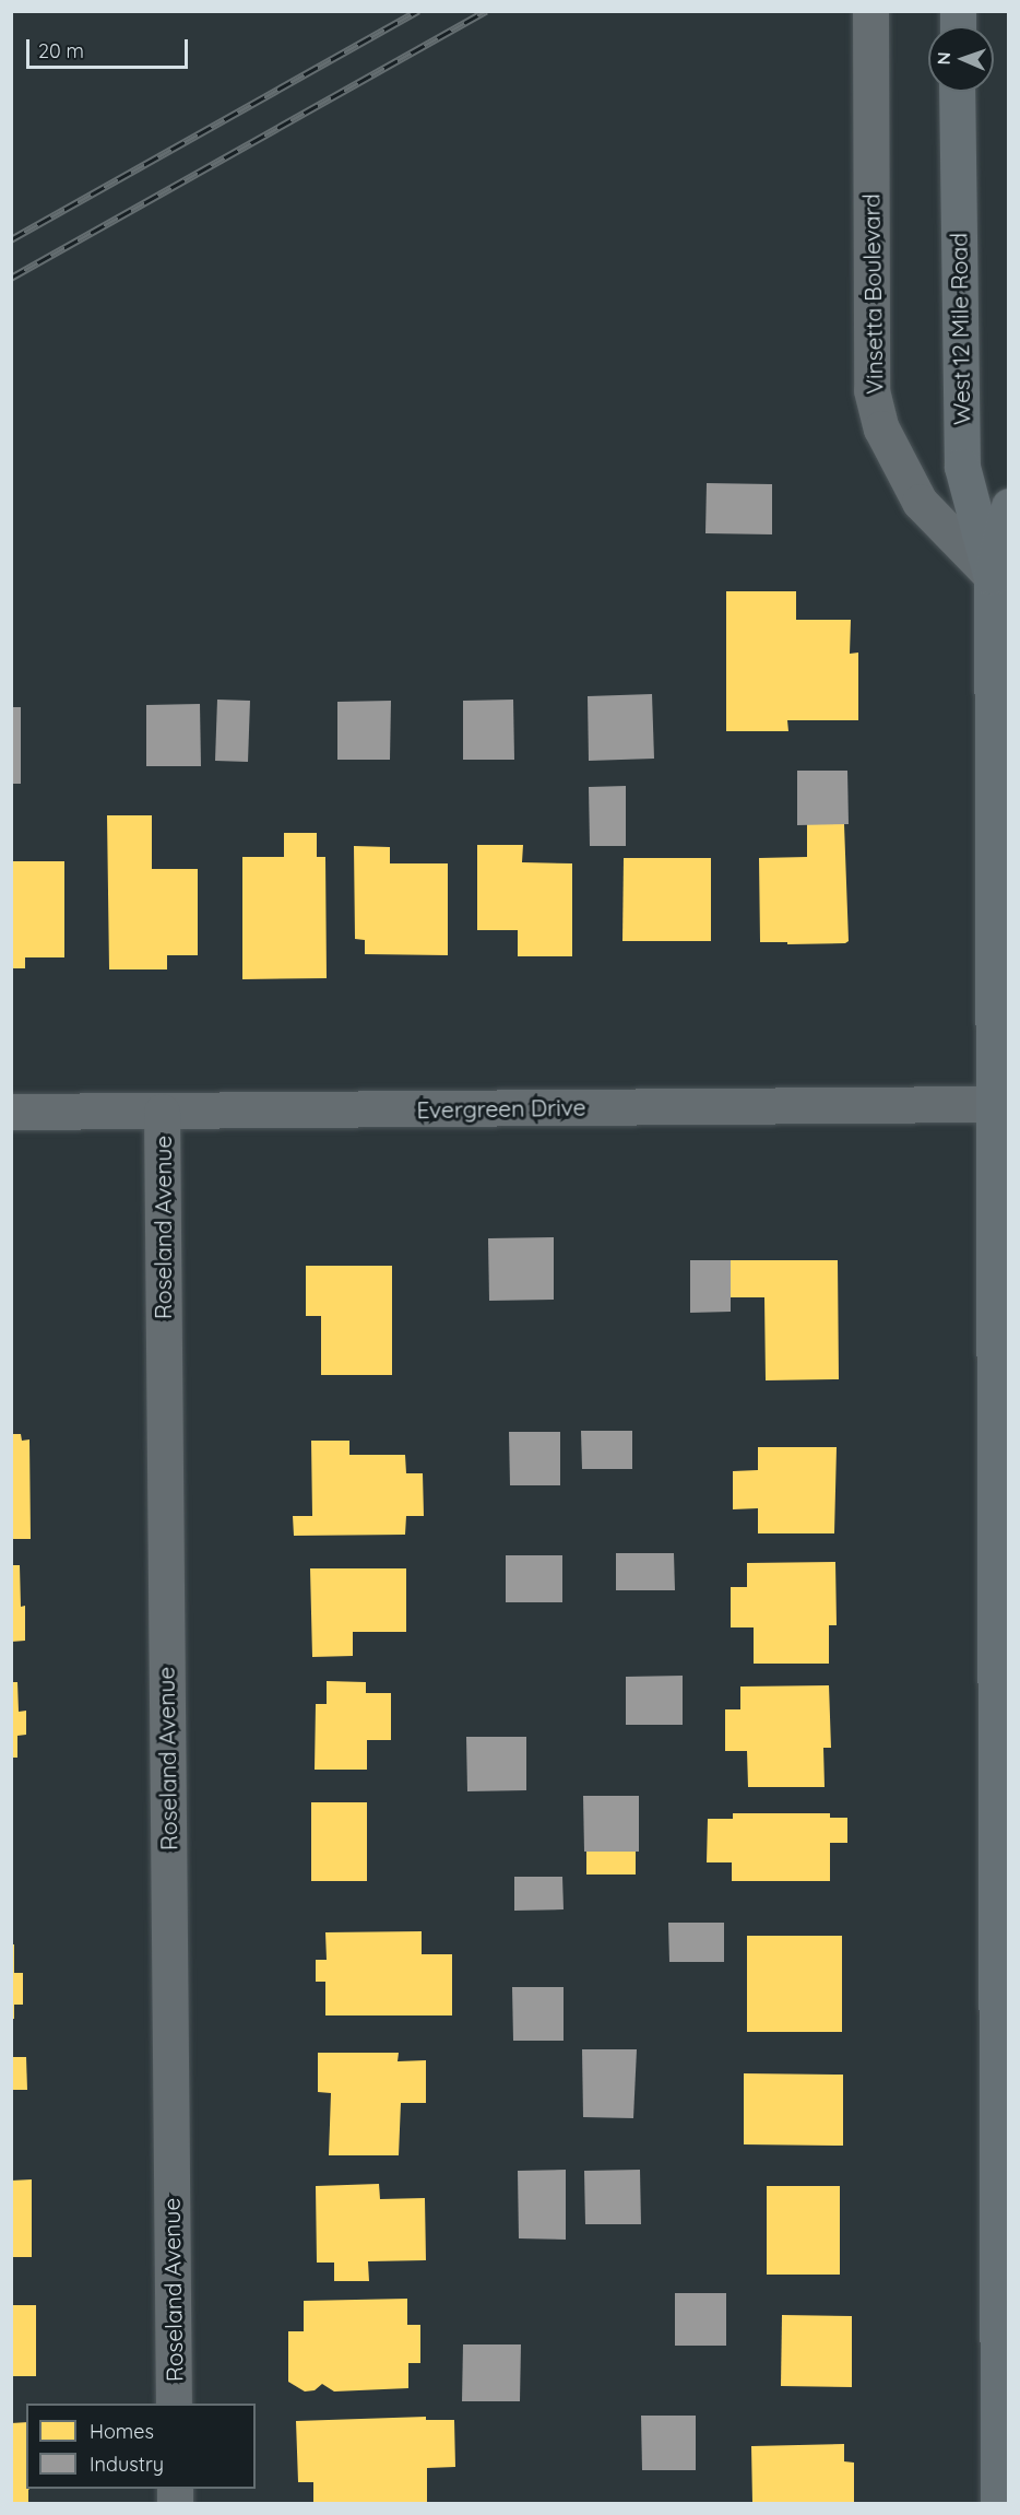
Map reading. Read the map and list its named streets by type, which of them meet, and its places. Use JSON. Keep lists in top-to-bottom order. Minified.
{"streets":{"main road":["West 12 Mile Road"],"street":["Vinsetta Boulevard","Evergreen Drive","Roseland Avenue"]},"crossings":[["Vinsetta Boulevard","West 12 Mile Road"],["West 12 Mile Road","Evergreen Drive"],["Evergreen Drive","Roseland Avenue"]],"legend":["Homes","Industry"],"scale_bar":"20 m","north":"left"}
